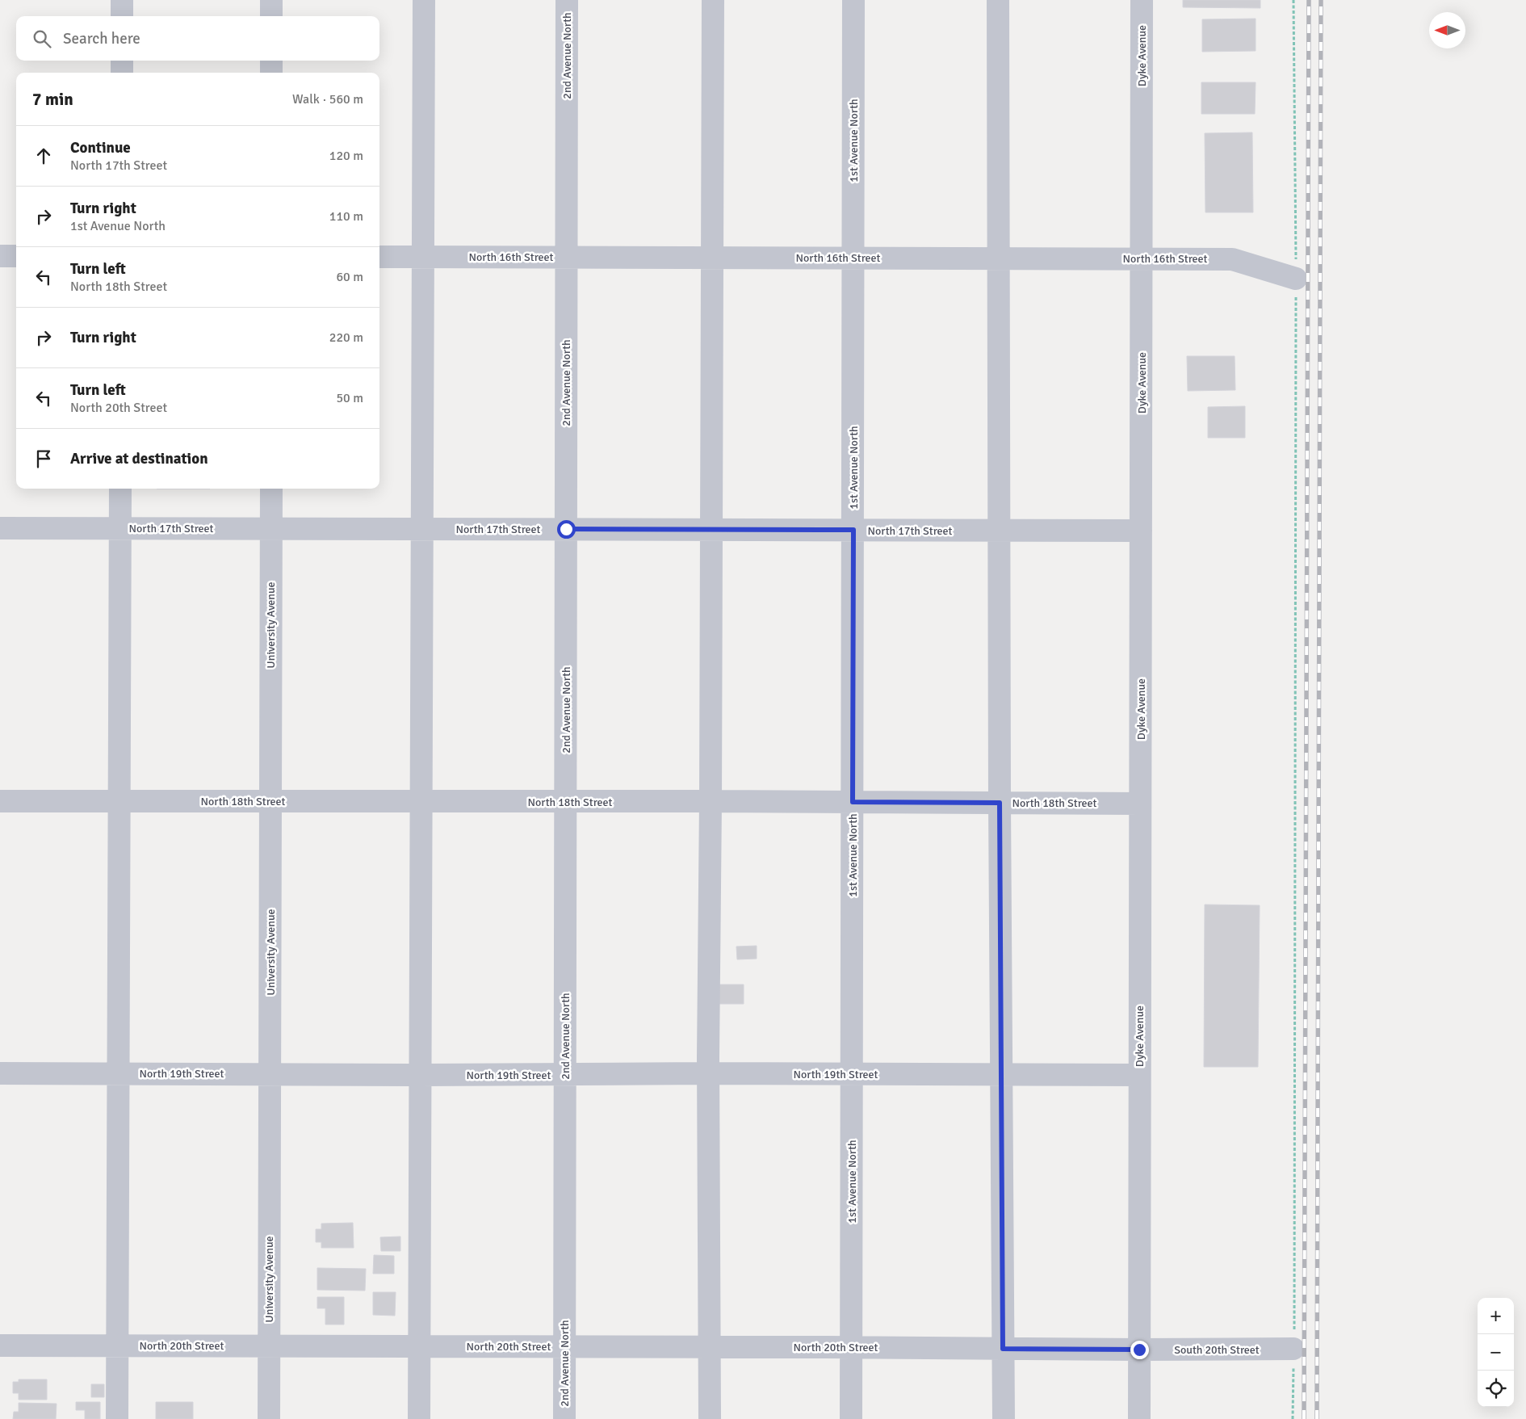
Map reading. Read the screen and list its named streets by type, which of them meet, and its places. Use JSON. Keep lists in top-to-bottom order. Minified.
{"streets":{"street":["2nd Avenue North","Dyke Avenue","1st Avenue North","North 16th Street","North 17th Street","University Avenue","North 18th Street","North 19th Street","North 20th Street","South 20th Street"]},"crossings":[["2nd Avenue North","North 16th Street"],["2nd Avenue North","North 17th Street"],["2nd Avenue North","North 18th Street"],["2nd Avenue North","North 19th Street"],["2nd Avenue North","North 20th Street"],["Dyke Avenue","North 16th Street"],["Dyke Avenue","North 17th Street"],["Dyke Avenue","North 18th Street"],["Dyke Avenue","North 19th Street"],["Dyke Avenue","North 20th Street"],["Dyke Avenue","South 20th Street"],["1st Avenue North","North 16th Street"],["1st Avenue North","North 17th Street"],["1st Avenue North","North 18th Street"],["1st Avenue North","North 19th Street"],["1st Avenue North","North 20th Street"],["North 17th Street","University Avenue"],["University Avenue","North 18th Street"],["University Avenue","North 19th Street"],["University Avenue","North 20th Street"],["North 20th Street","South 20th Street"]],"north":"left","page":{"search":"Search here","heading":["7 min","Walk · 560 m"],"list":[["Continue","North 17th Street","120 m"],["Turn right","1st Avenue North","110 m"],["Turn left","North 18th Street","60 m"],["Turn right","220 m"],["Turn left","North 20th Street","50 m"],"Arrive at destination"],"map_buttons":["+","−"]}}
